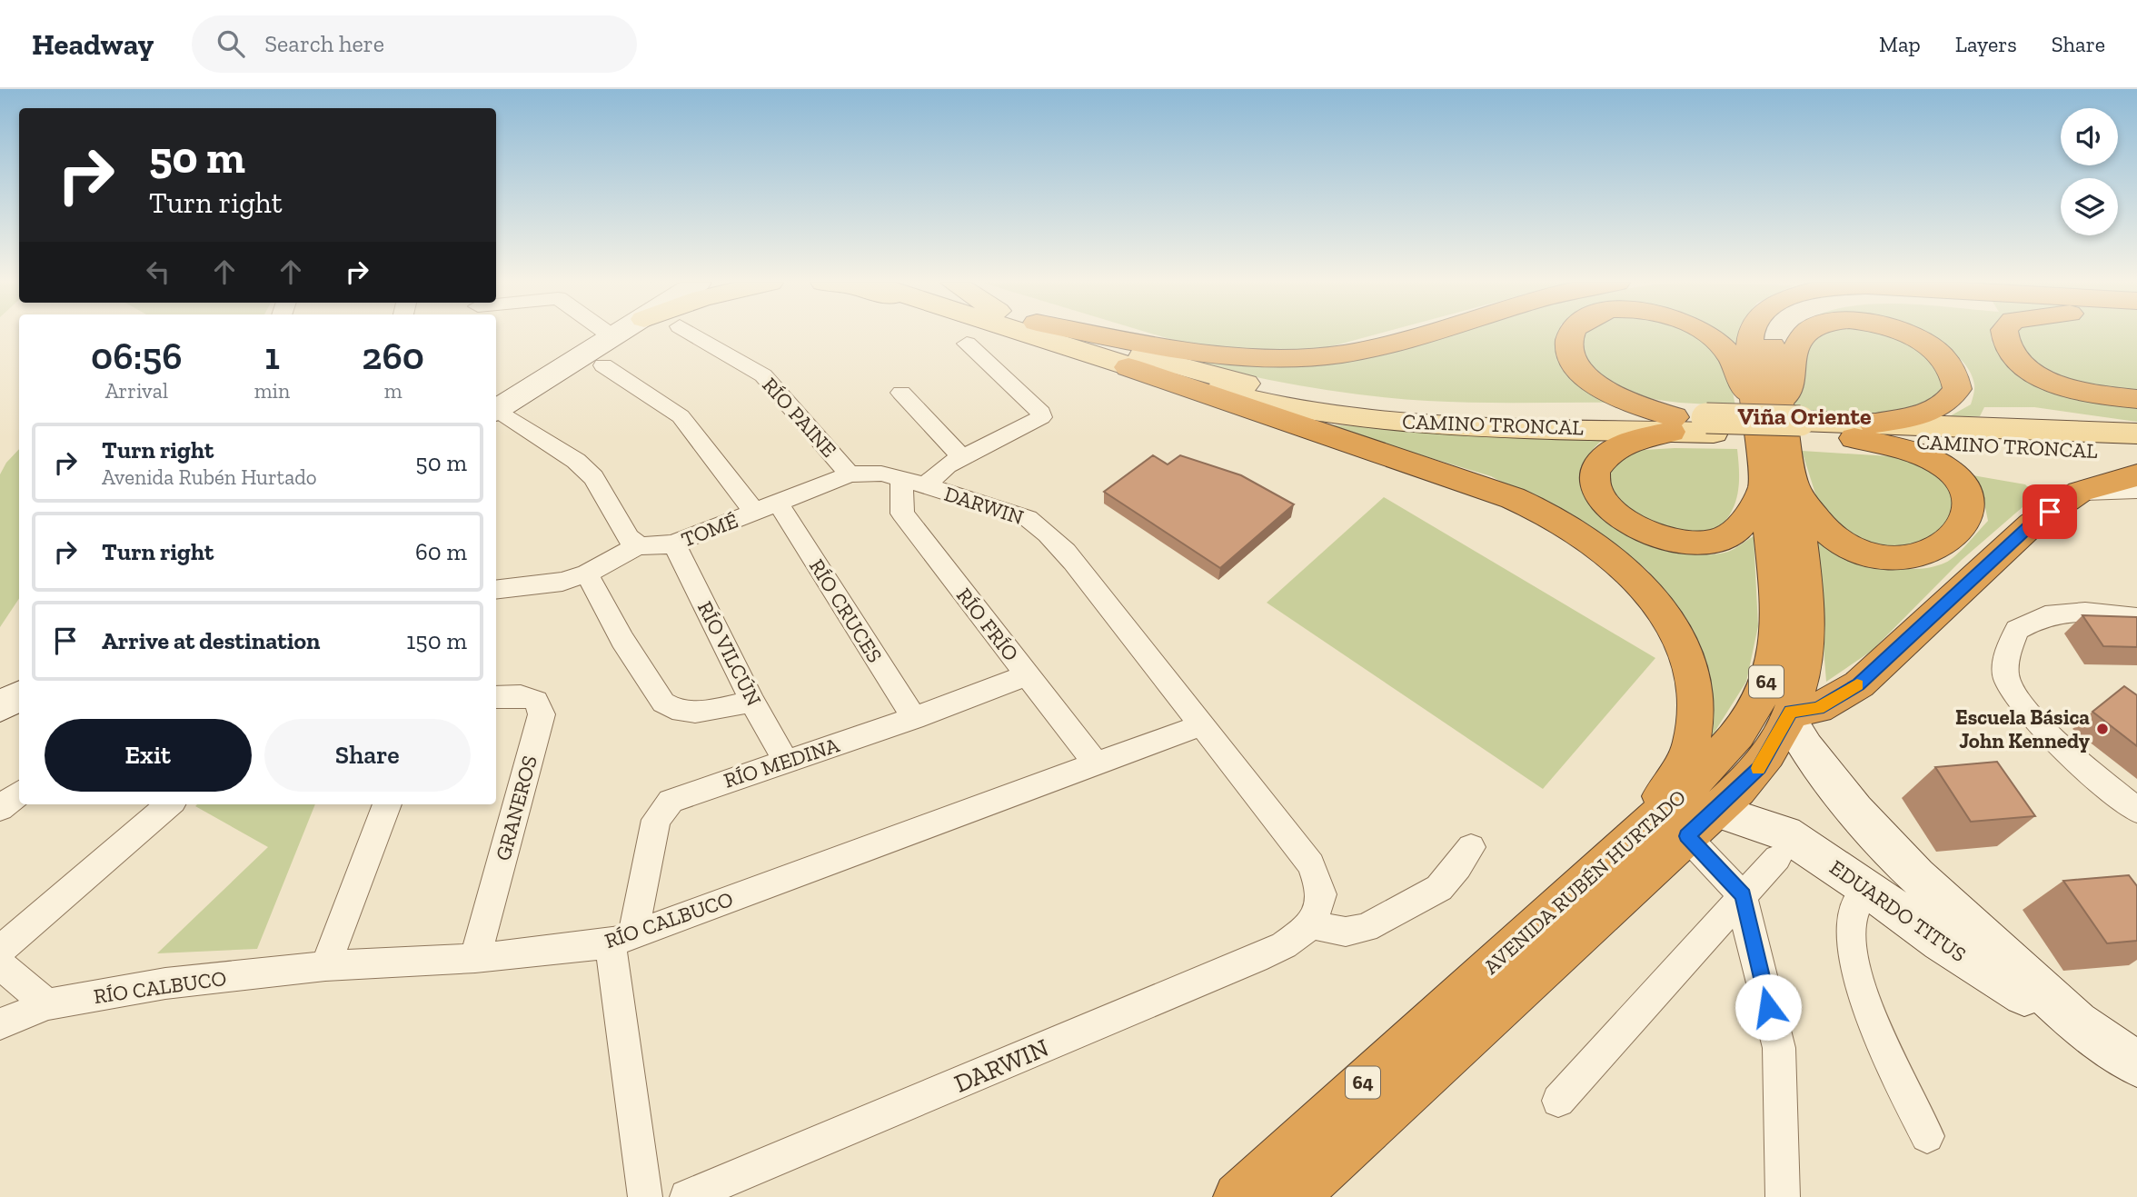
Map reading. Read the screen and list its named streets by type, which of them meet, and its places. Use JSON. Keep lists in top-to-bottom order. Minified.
{"streets":{"highway":["64","AVENIDA RUBÉN HURTADO"],"main road":["CAMINO TRONCAL"],"street":["RÍO PAINE","DARWIN","TOMÉ","RÍO CRUCES","RÍO FRÍO","RÍO VILCÚN","RÍO MEDINA","GRANEROS","EDUARDO TITUS","RÍO CALBUCO"]},"crossings":[["RÍO PAINE","TOMÉ"],["CAMINO TRONCAL","64"],["DARWIN","TOMÉ"],["DARWIN","RÍO FRÍO"],["DARWIN","RÍO CALBUCO"],["TOMÉ","RÍO CRUCES"],["TOMÉ","RÍO FRÍO"],["TOMÉ","RÍO VILCÚN"],["RÍO CRUCES","RÍO MEDINA"],["RÍO FRÍO","RÍO MEDINA"],["RÍO FRÍO","RÍO CALBUCO"],["RÍO VILCÚN","RÍO MEDINA"],["64","AVENIDA RUBÉN HURTADO"],["RÍO MEDINA","RÍO CALBUCO"],["GRANEROS","RÍO CALBUCO"],["AVENIDA RUBÉN HURTADO","EDUARDO TITUS"]],"districts":["Viña Oriente"],"places":["Escuela Básica John Kennedy"],"page":{"header":"Headway","search":"Search here","nav":["Map","Layers","Share"],"turn":["50 m","Turn right"],"eta":["06:56","Arrival","1","min","260","m"],"list":[{"name":"Turn right","note":"Avenida Rubén Hurtado","value":"50 m"},{"name":"Turn right","value":"60 m"},{"name":"Arrive at destination","value":"150 m"}],"buttons":["Exit","Share"]}}
